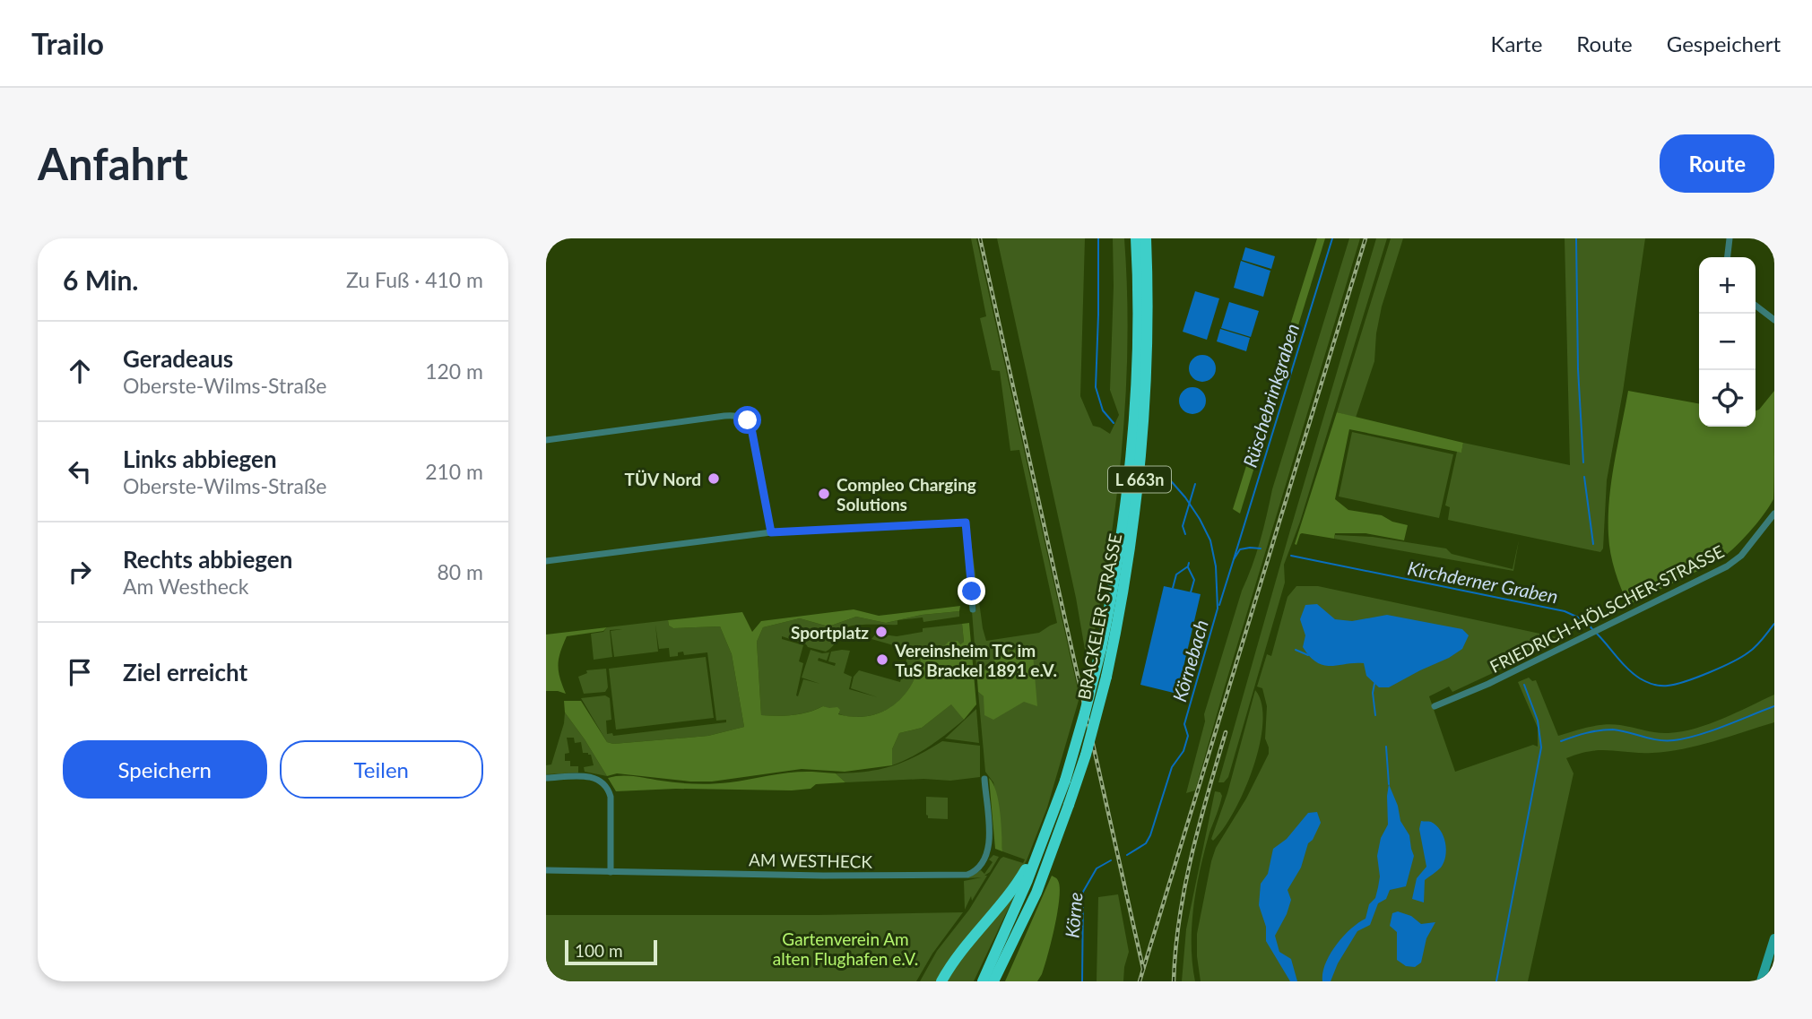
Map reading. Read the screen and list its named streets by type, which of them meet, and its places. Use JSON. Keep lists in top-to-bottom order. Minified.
{"streets":{"highway":["L 663n","BRACKELER STRASSE"],"street":["FRIEDRICH-HÖLSCHER-STRASSE","AM WESTHECK"]},"water":["Rüschebrinkgraben","Kirchderner Graben","Körnebach","Körne"],"parks":["Gartenverein Am alten Flughafen e.V."],"places":["TÜV Nord","Compleo Charging Solutions","Sportplatz","Vereinsheim TC im TuS Brackel 1891 e.V."],"scale_bar":"100 m","page":{"header":"Trailo","nav":["Karte","Route","Gespeichert"],"buttons":["Route",["Speichern","Teilen"]],"title":"Anfahrt","heading":["6 Min.","Zu Fuß · 410 m"],"map_buttons":["+","−"],"list":[["Geradeaus","Oberste-Wilms-Straße","120 m"],["Links abbiegen","Oberste-Wilms-Straße","210 m"],["Rechts abbiegen","Am Westheck","80 m"],"Ziel erreicht"],"scale":"100 m"}}
